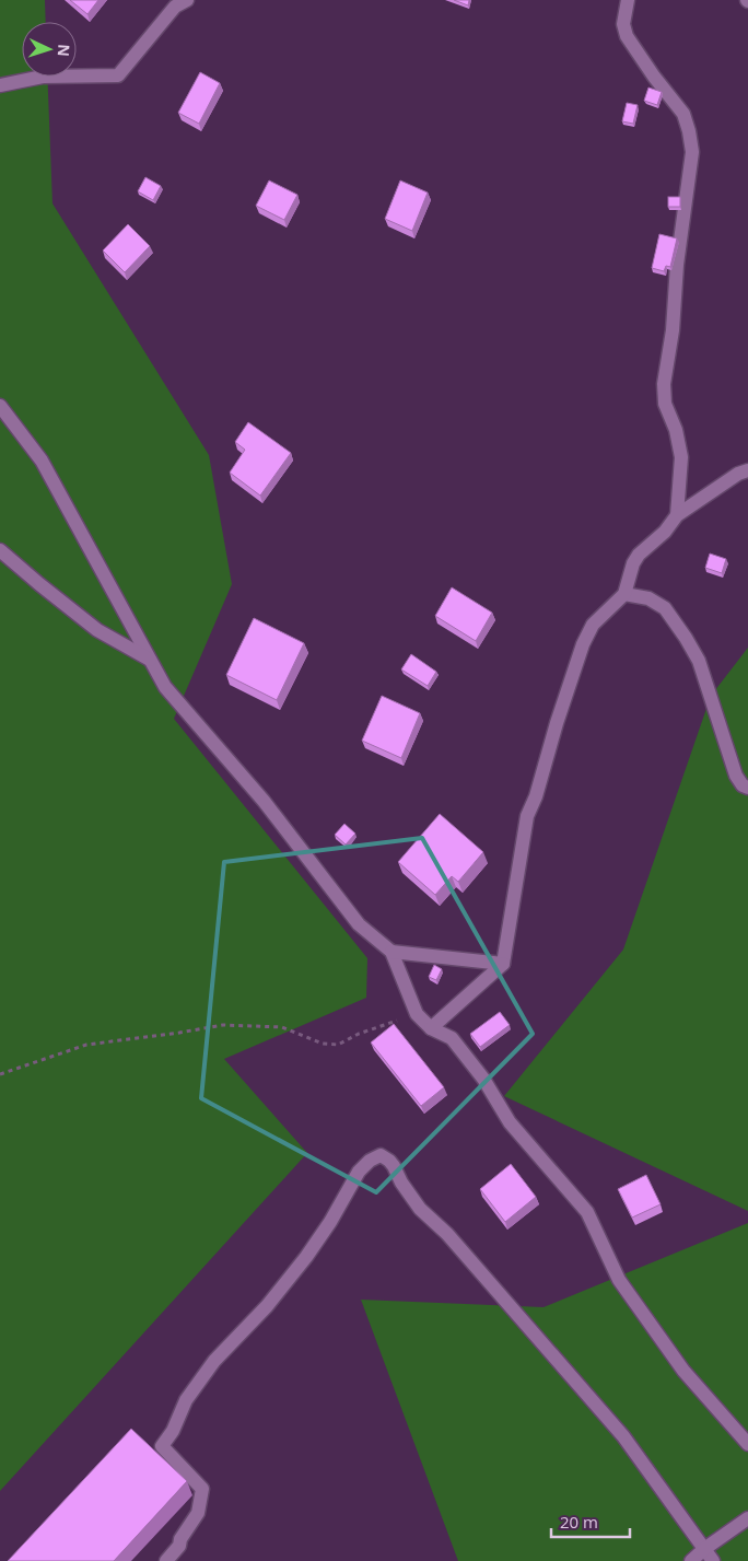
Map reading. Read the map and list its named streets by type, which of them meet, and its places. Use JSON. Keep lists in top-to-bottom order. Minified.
{"scale_bar":"20 m","north":"right"}
